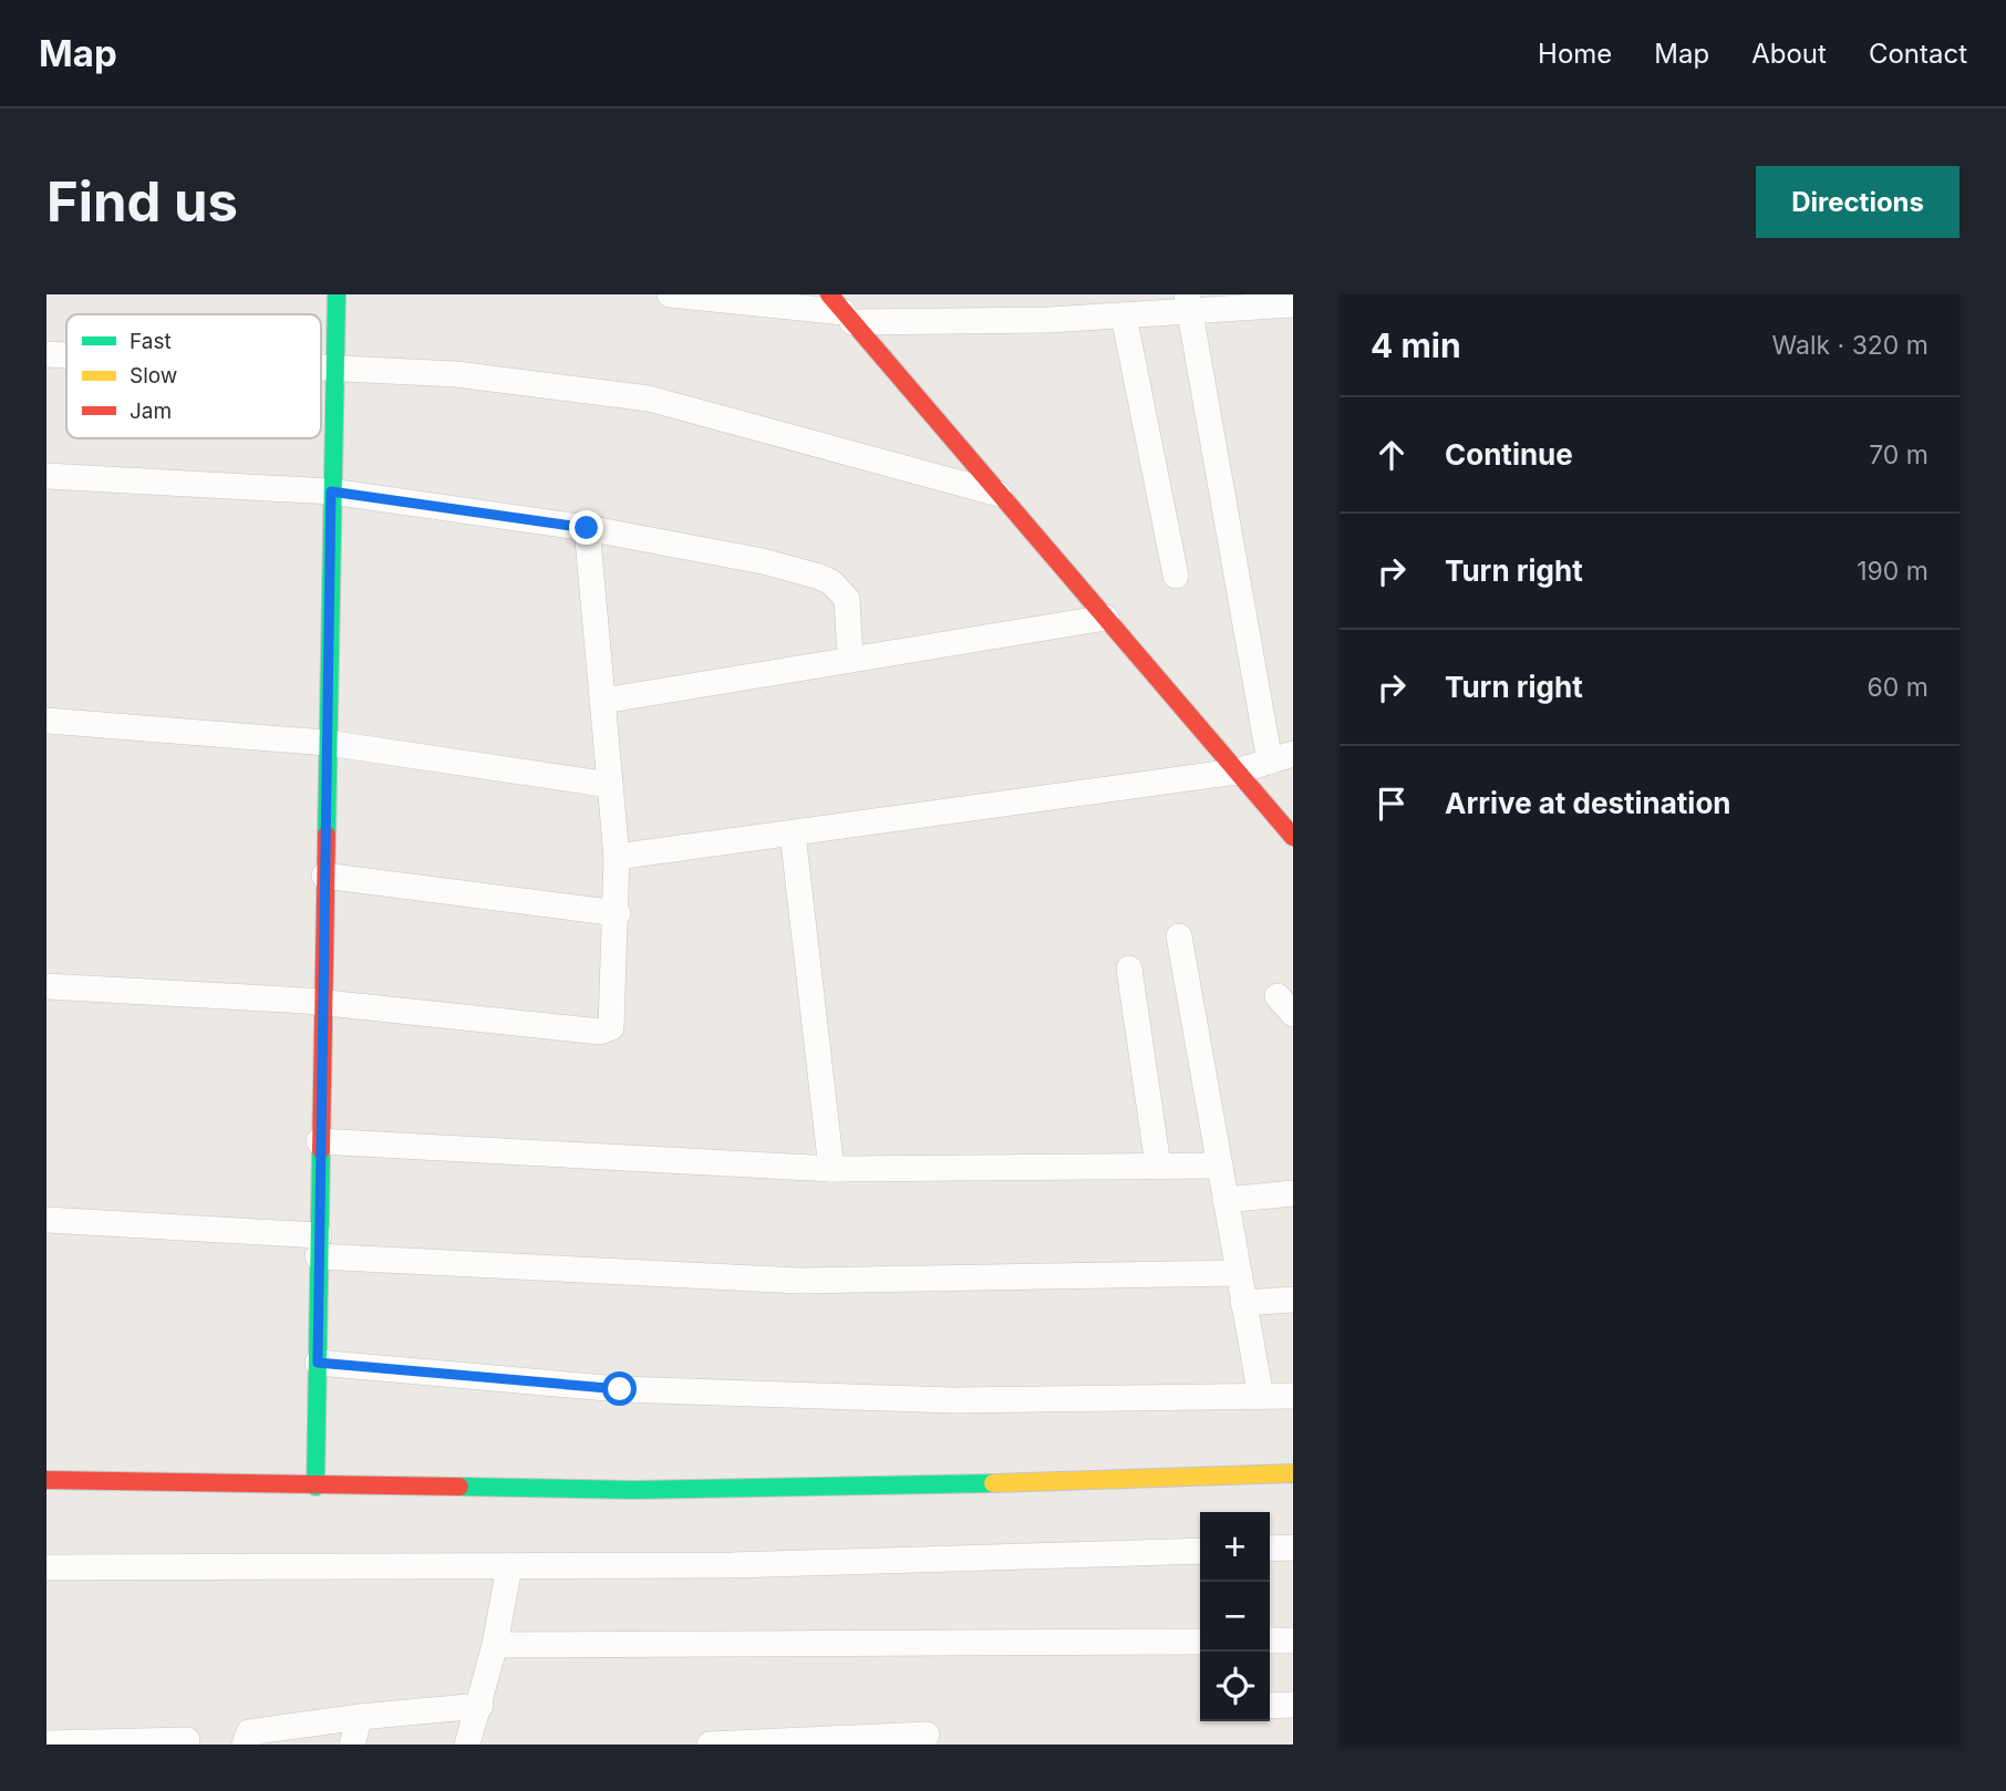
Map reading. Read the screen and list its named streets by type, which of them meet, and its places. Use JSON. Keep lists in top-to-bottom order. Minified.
{"legend":["Fast","Slow","Jam"],"page":{"header":"Map","nav":["Home","Map","About","Contact"],"buttons":"Directions","title":"Find us","heading":["4 min","Walk · 320 m"],"list":[["Continue","70 m"],["Turn right","190 m"],["Turn right","60 m"],"Arrive at destination"],"map_buttons":["+","−"]}}
